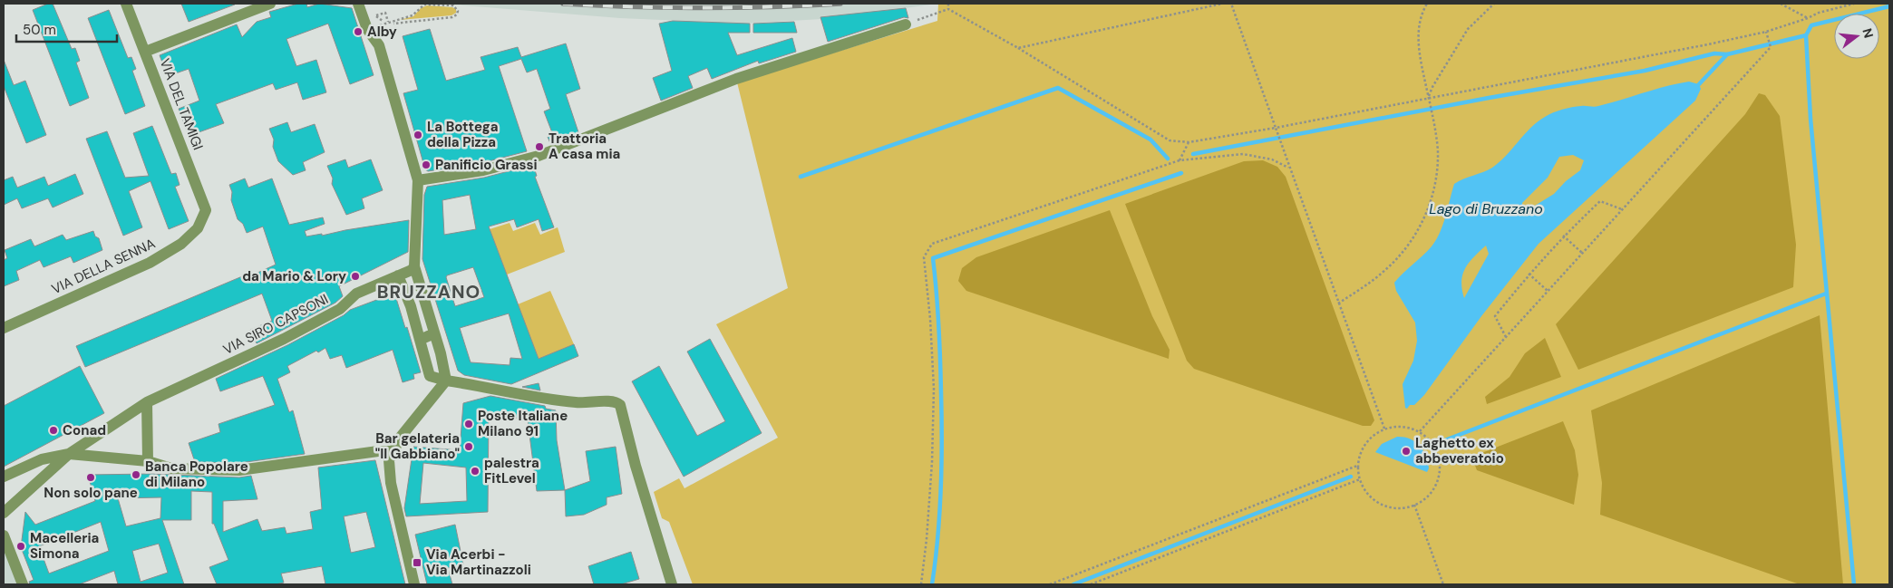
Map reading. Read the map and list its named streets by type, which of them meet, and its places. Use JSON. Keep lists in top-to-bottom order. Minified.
{"streets":{"street":["VIA DEL TAMIGI","VIA DELLA SENNA","VIA SIRO CAPSONI"]},"crossings":[["VIA DEL TAMIGI","VIA DELLA SENNA"]],"districts":["BRUZZANO"],"water":["Lago di Bruzzano"],"places":{"other":["Alby","La Bottega della Pizza","Trattoria A casa mia","Panificio Grassi","da Mario & Lory","Poste Italiane Milano 91","Conad","Bar gelateria \"Il Gabbiano\"","Laghetto ex abbeveratoio","palestra FitLevel","Banca Popolare di Milano","Non solo pane","Macelleria Simona"],"transit":["Via Acerbi - Via Martinazzoli"]},"scale_bar":"50 m","north":"right"}
